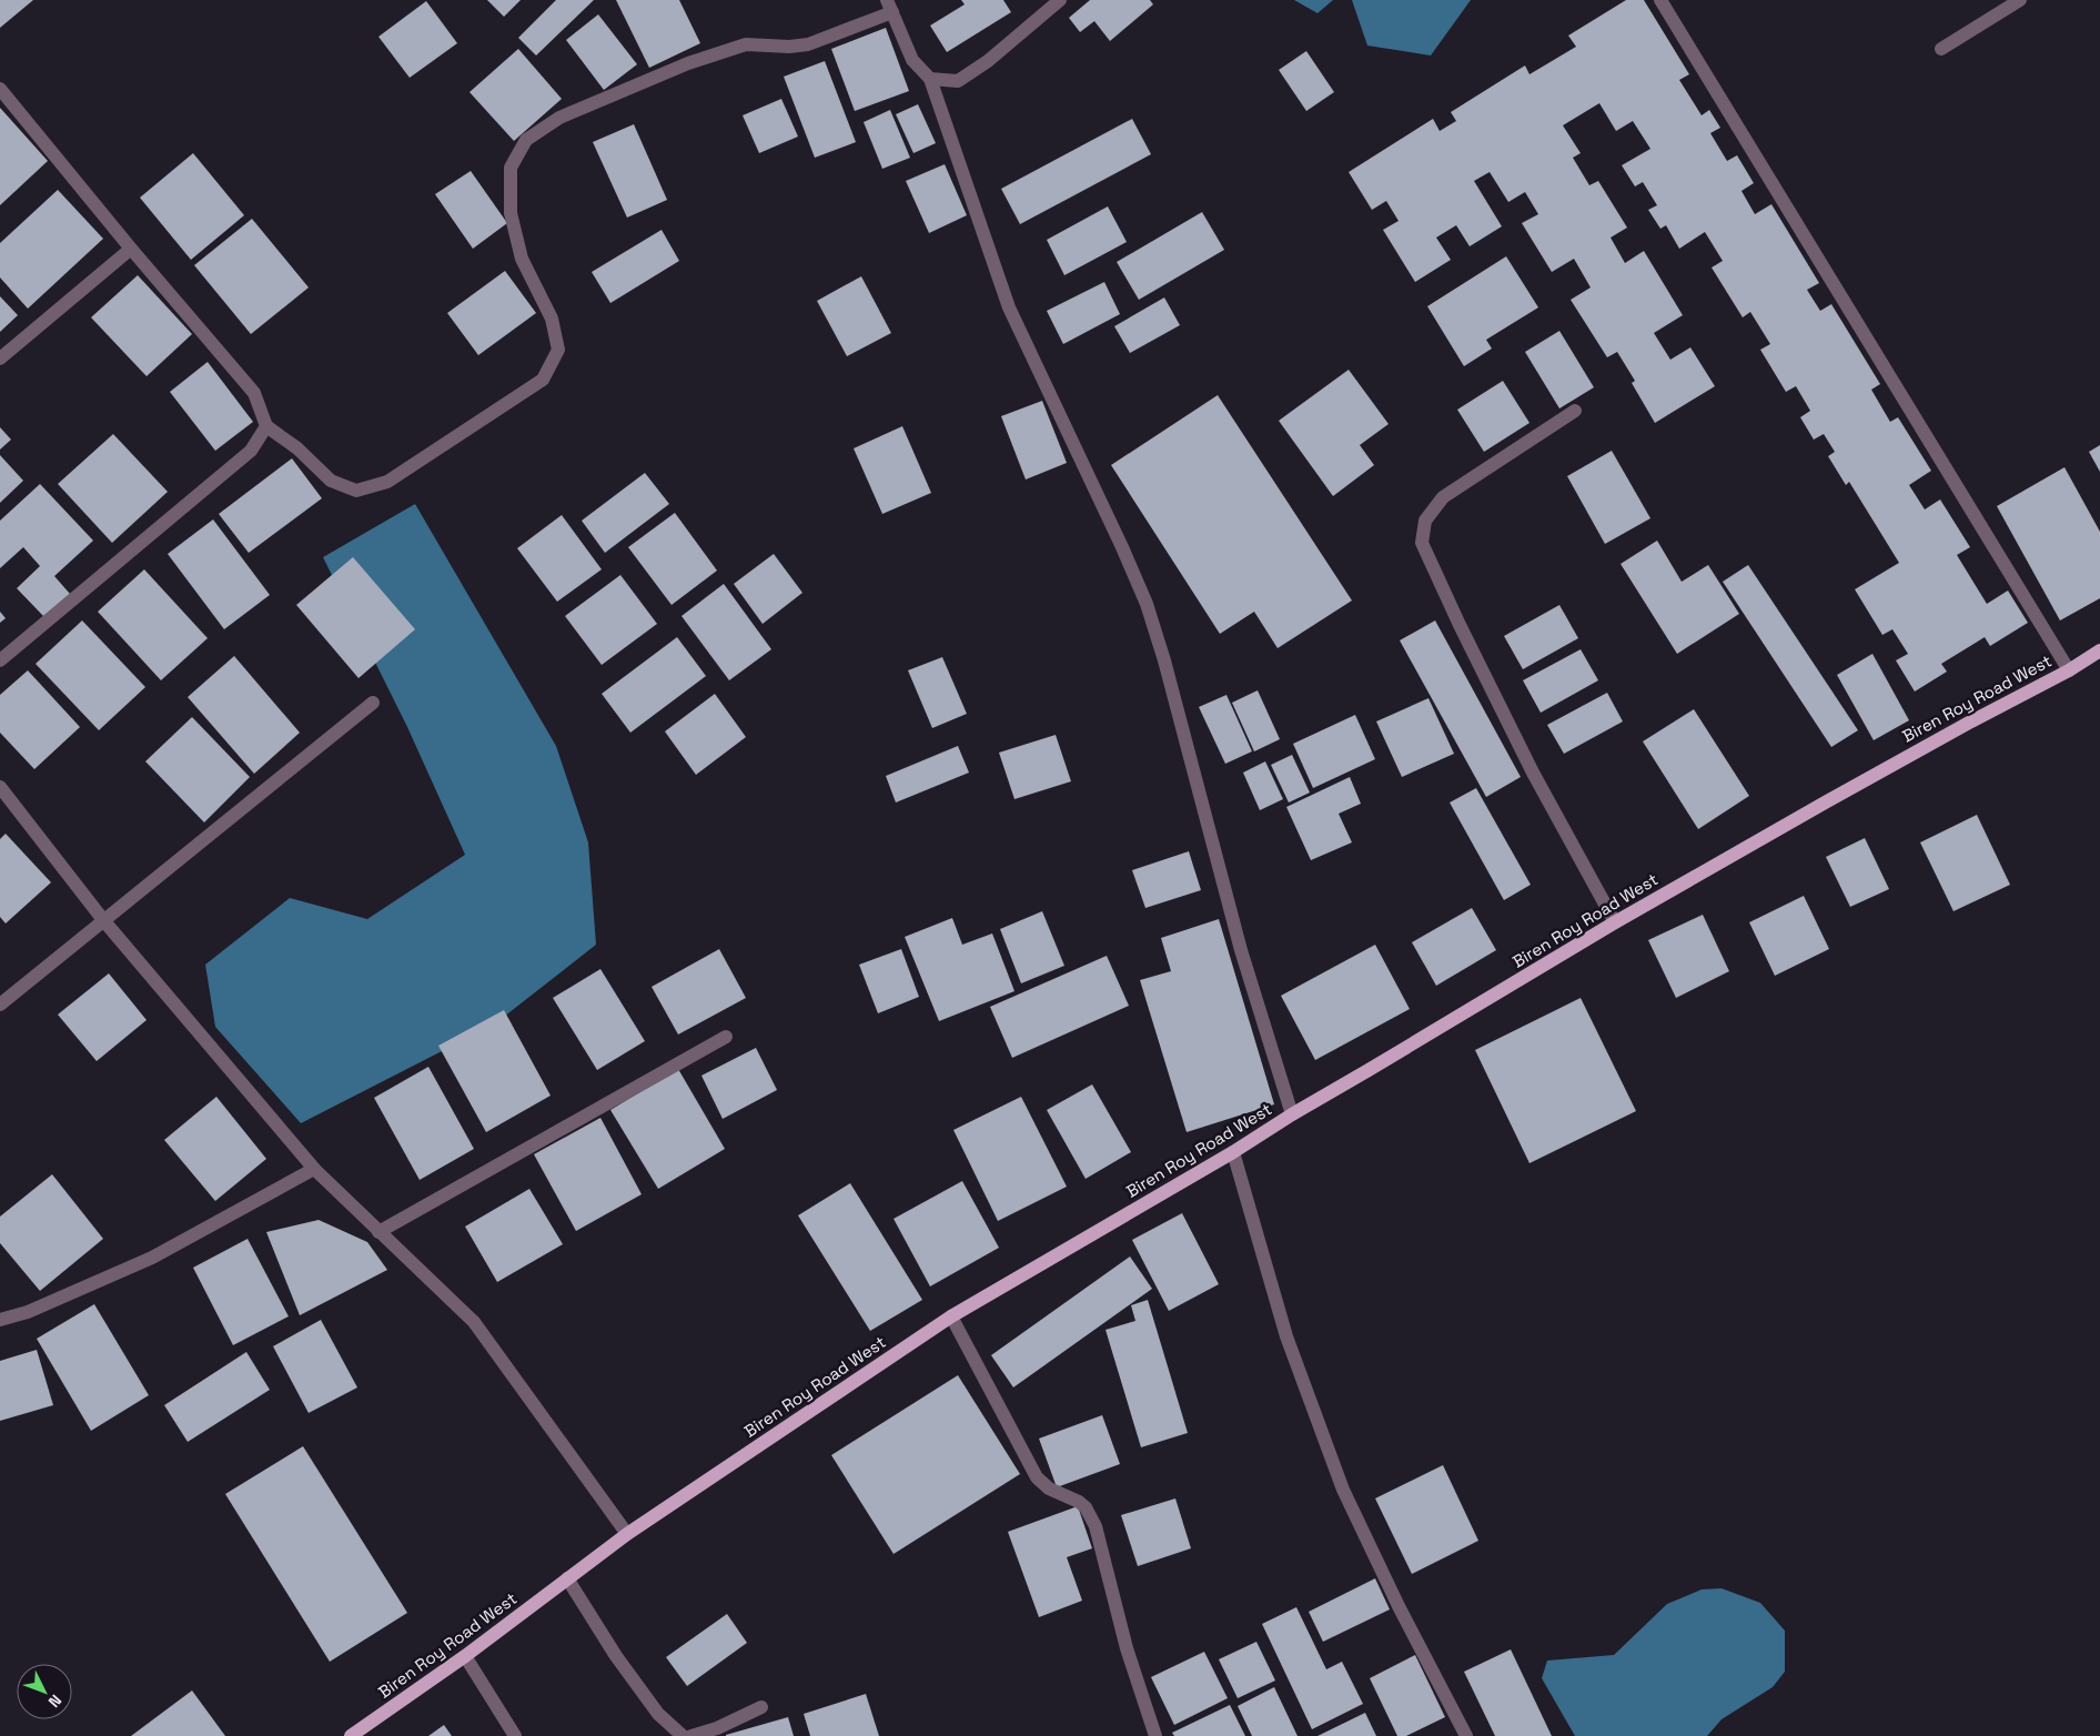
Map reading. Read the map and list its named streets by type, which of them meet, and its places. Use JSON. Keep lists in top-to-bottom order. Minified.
{"streets":{"main road":["Biren Roy Road West"]},"north":"bottom right"}
